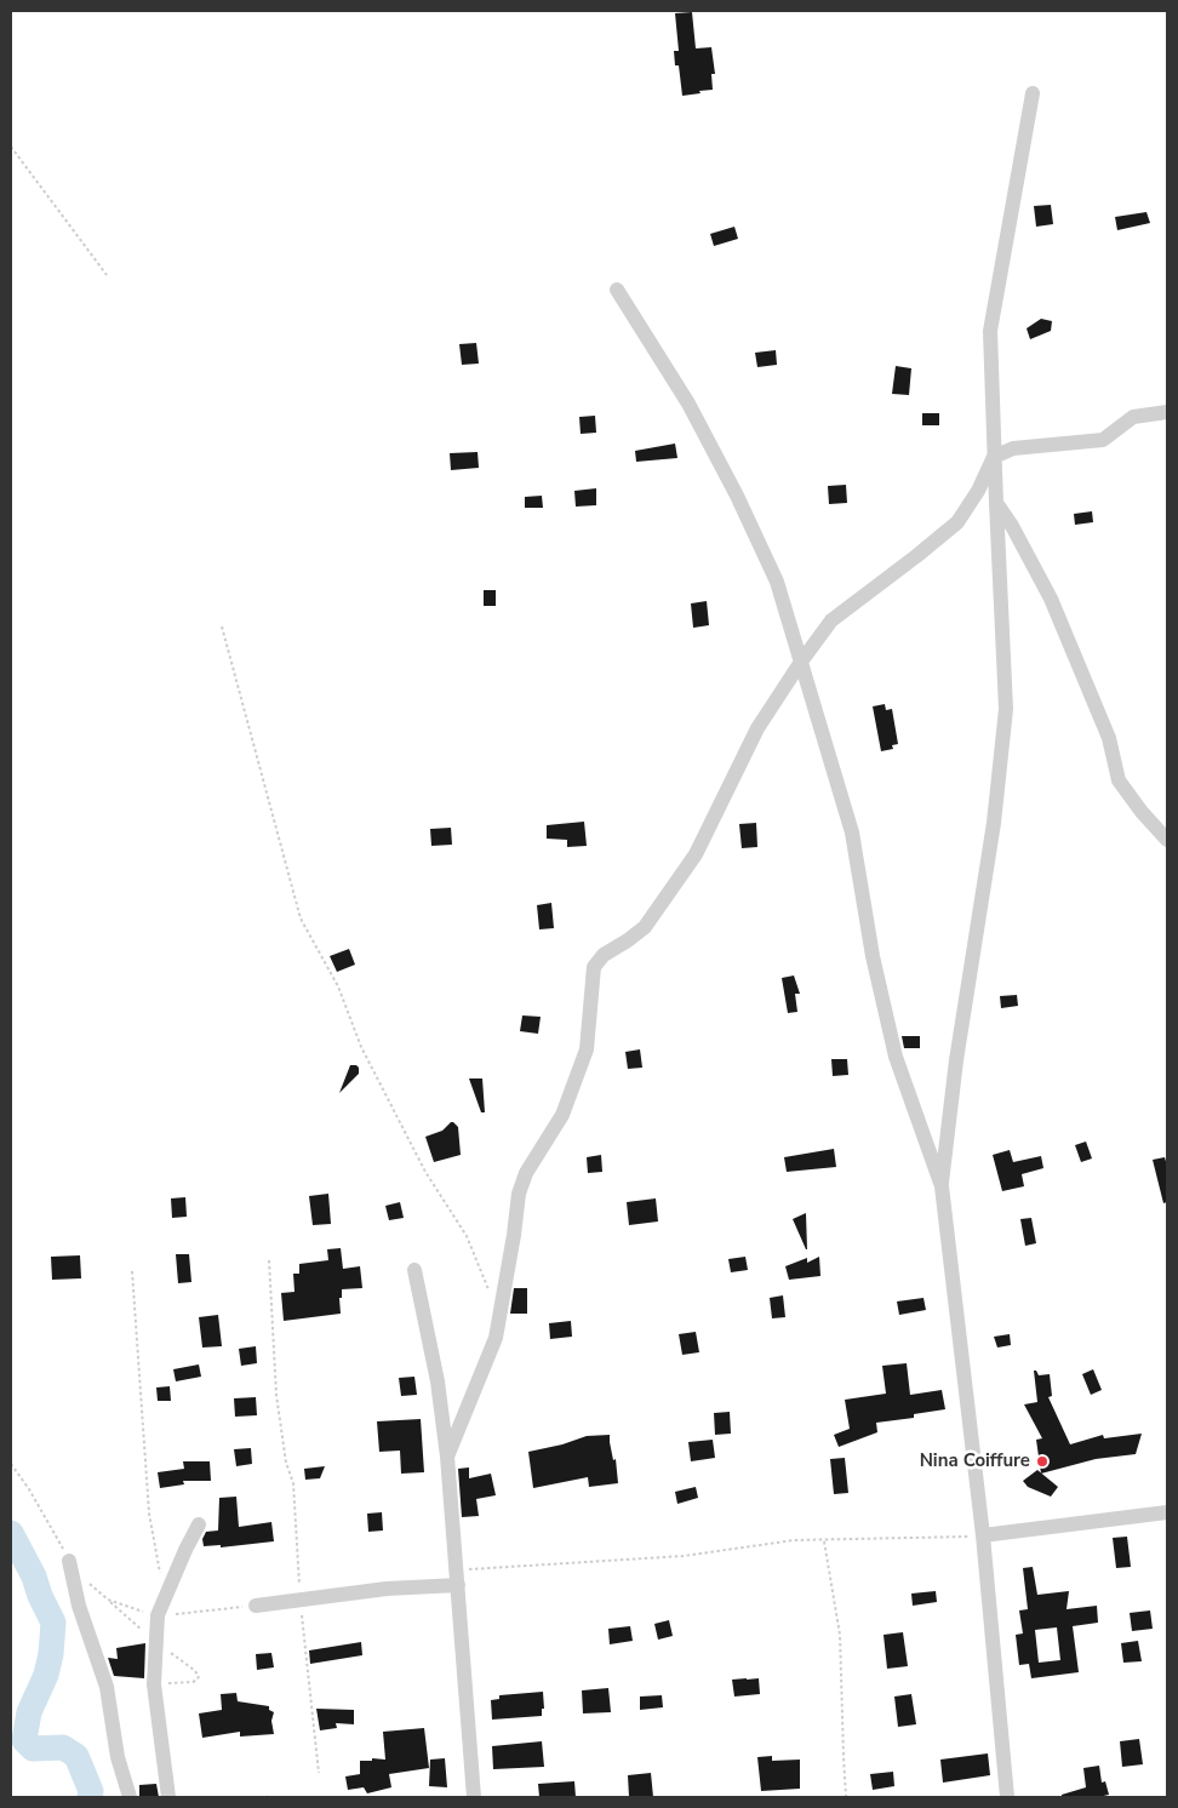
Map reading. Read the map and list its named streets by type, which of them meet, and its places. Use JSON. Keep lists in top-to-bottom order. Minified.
{"places":["Nina Coiffure"]}
